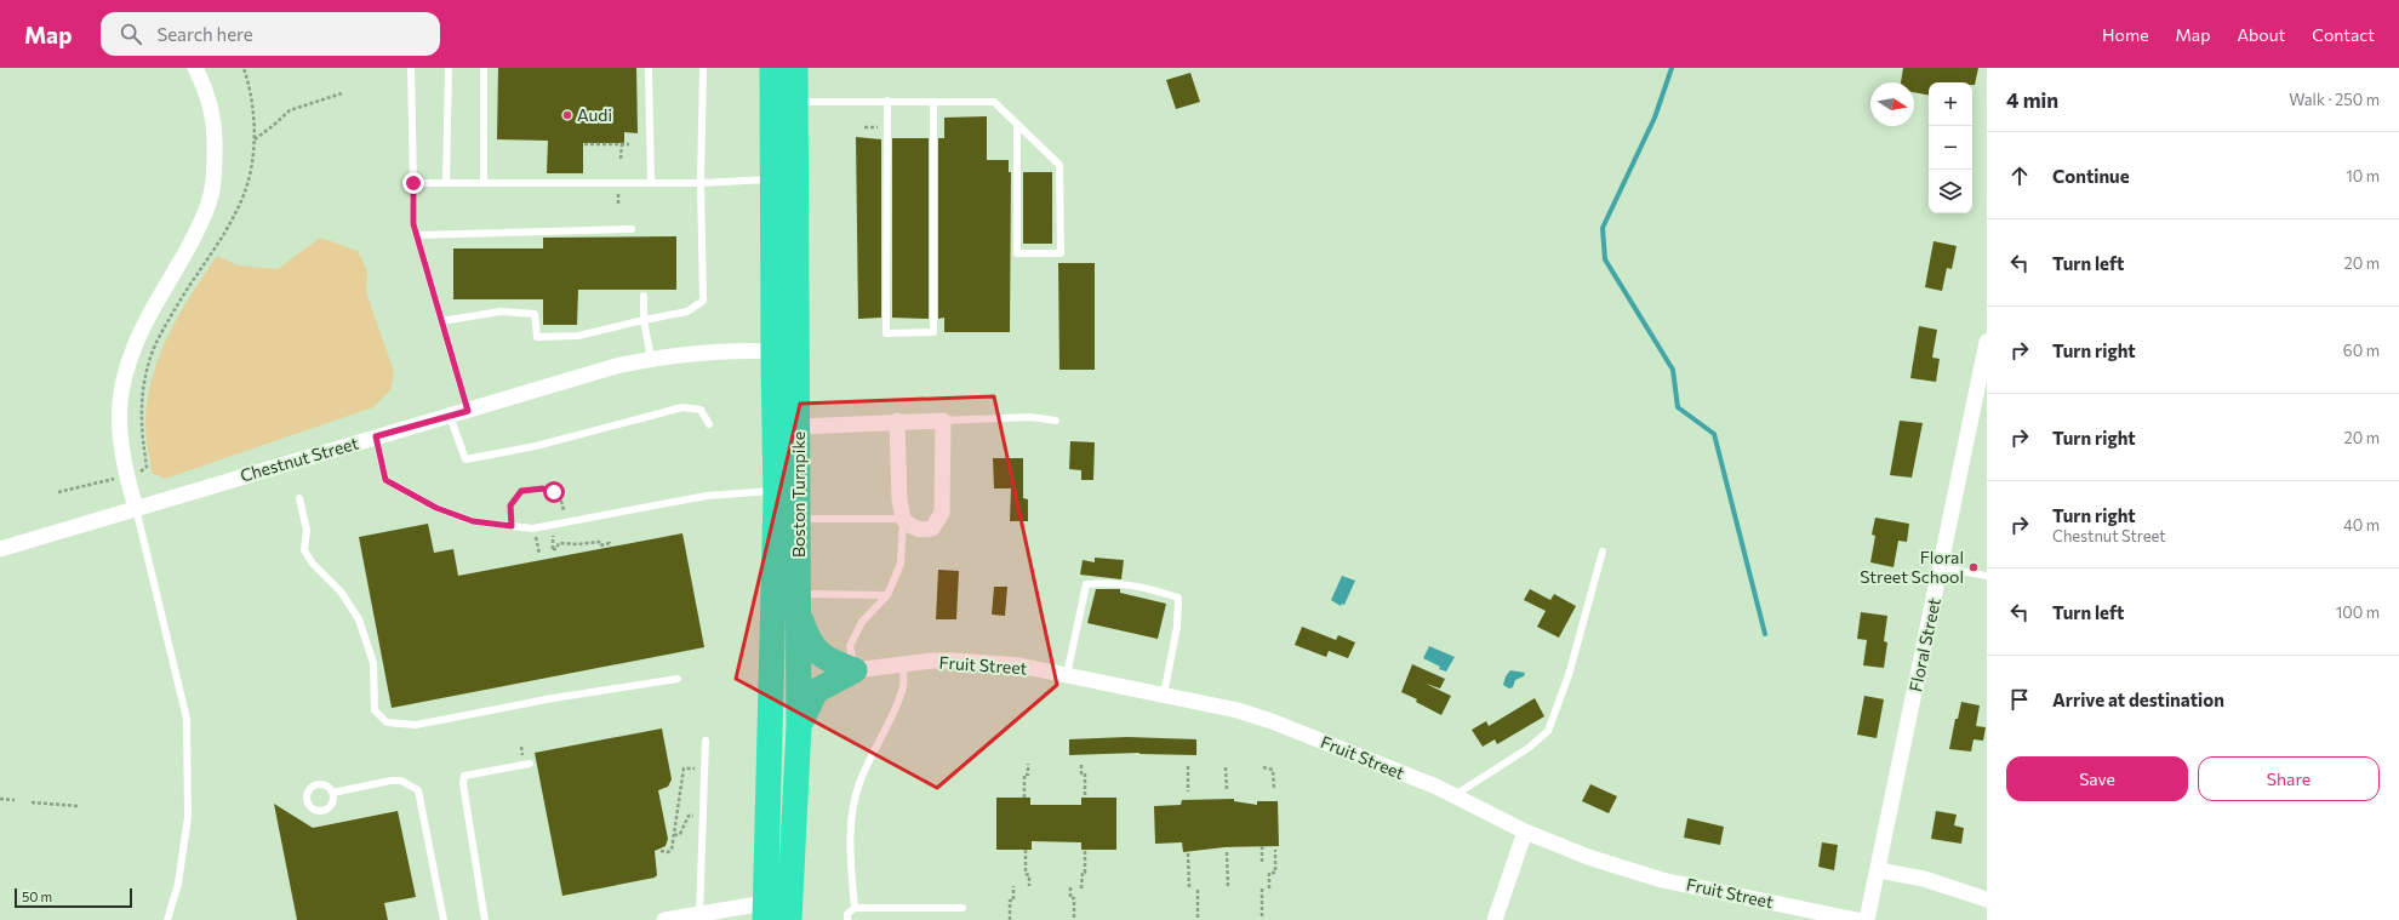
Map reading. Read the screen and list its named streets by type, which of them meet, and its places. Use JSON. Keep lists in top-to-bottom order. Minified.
{"streets":{"highway":["Boston Turnpike"],"street":["Chestnut Street","Floral Street","Fruit Street"]},"crossings":[["Chestnut Street","Boston Turnpike"]],"places":["Audi","Floral Street School"],"scale_bar":"50 m","north":"right","page":{"header":"Map","search":"Search here","nav":["Home","Map","About","Contact"],"heading":["4 min","Walk · 250 m"],"map_buttons":["+","−"],"list":[["Continue","10 m"],["Turn left","20 m"],["Turn right","60 m"],["Turn right","20 m"],["Turn right","Chestnut Street","40 m"],["Turn left","100 m"],"Arrive at destination"],"buttons":["Save","Share"],"scale":"50 m"}}
